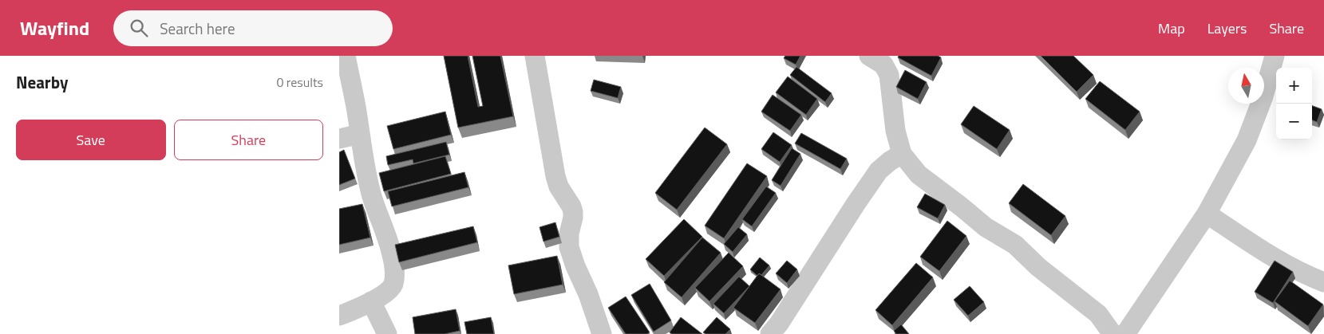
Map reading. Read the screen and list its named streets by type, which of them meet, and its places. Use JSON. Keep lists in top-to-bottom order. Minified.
{"north":"top","page":{"header":"Wayfind","search":"Search here","nav":["Map","Layers","Share"],"heading":["Nearby","0 results"],"map_buttons":["+","−"],"buttons":["Save","Share"]}}
